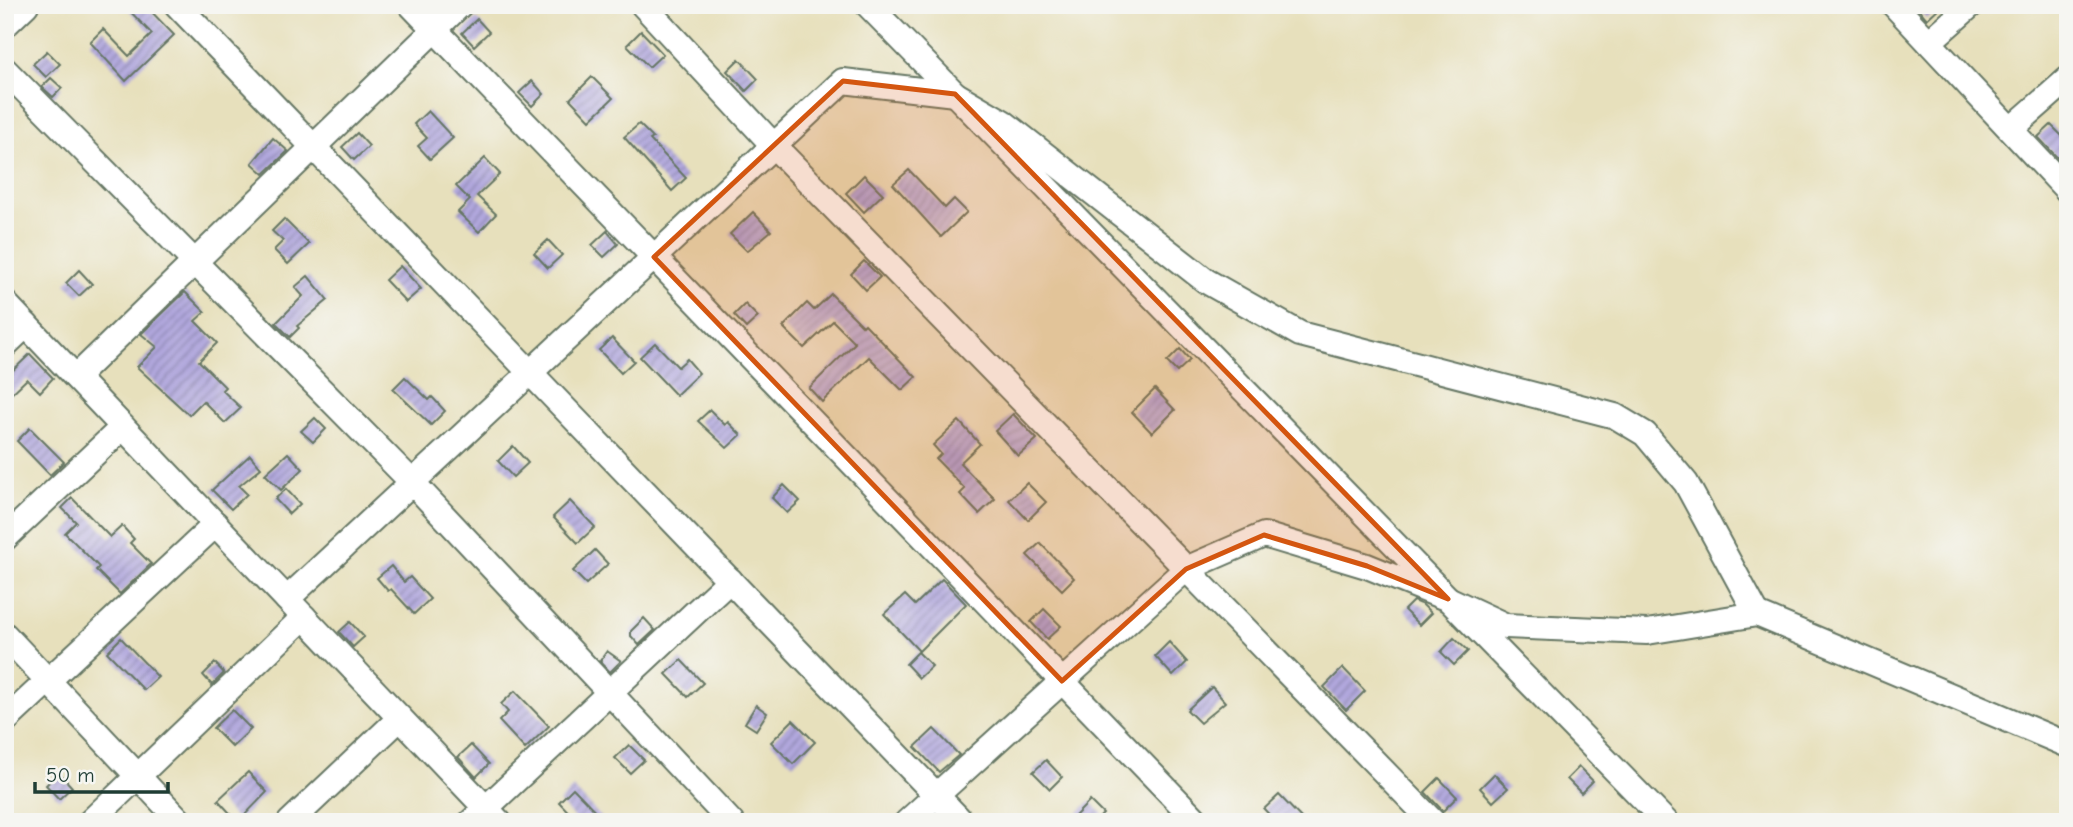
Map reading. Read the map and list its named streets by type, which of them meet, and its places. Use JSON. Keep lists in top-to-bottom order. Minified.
{"scale_bar":"50 m"}
